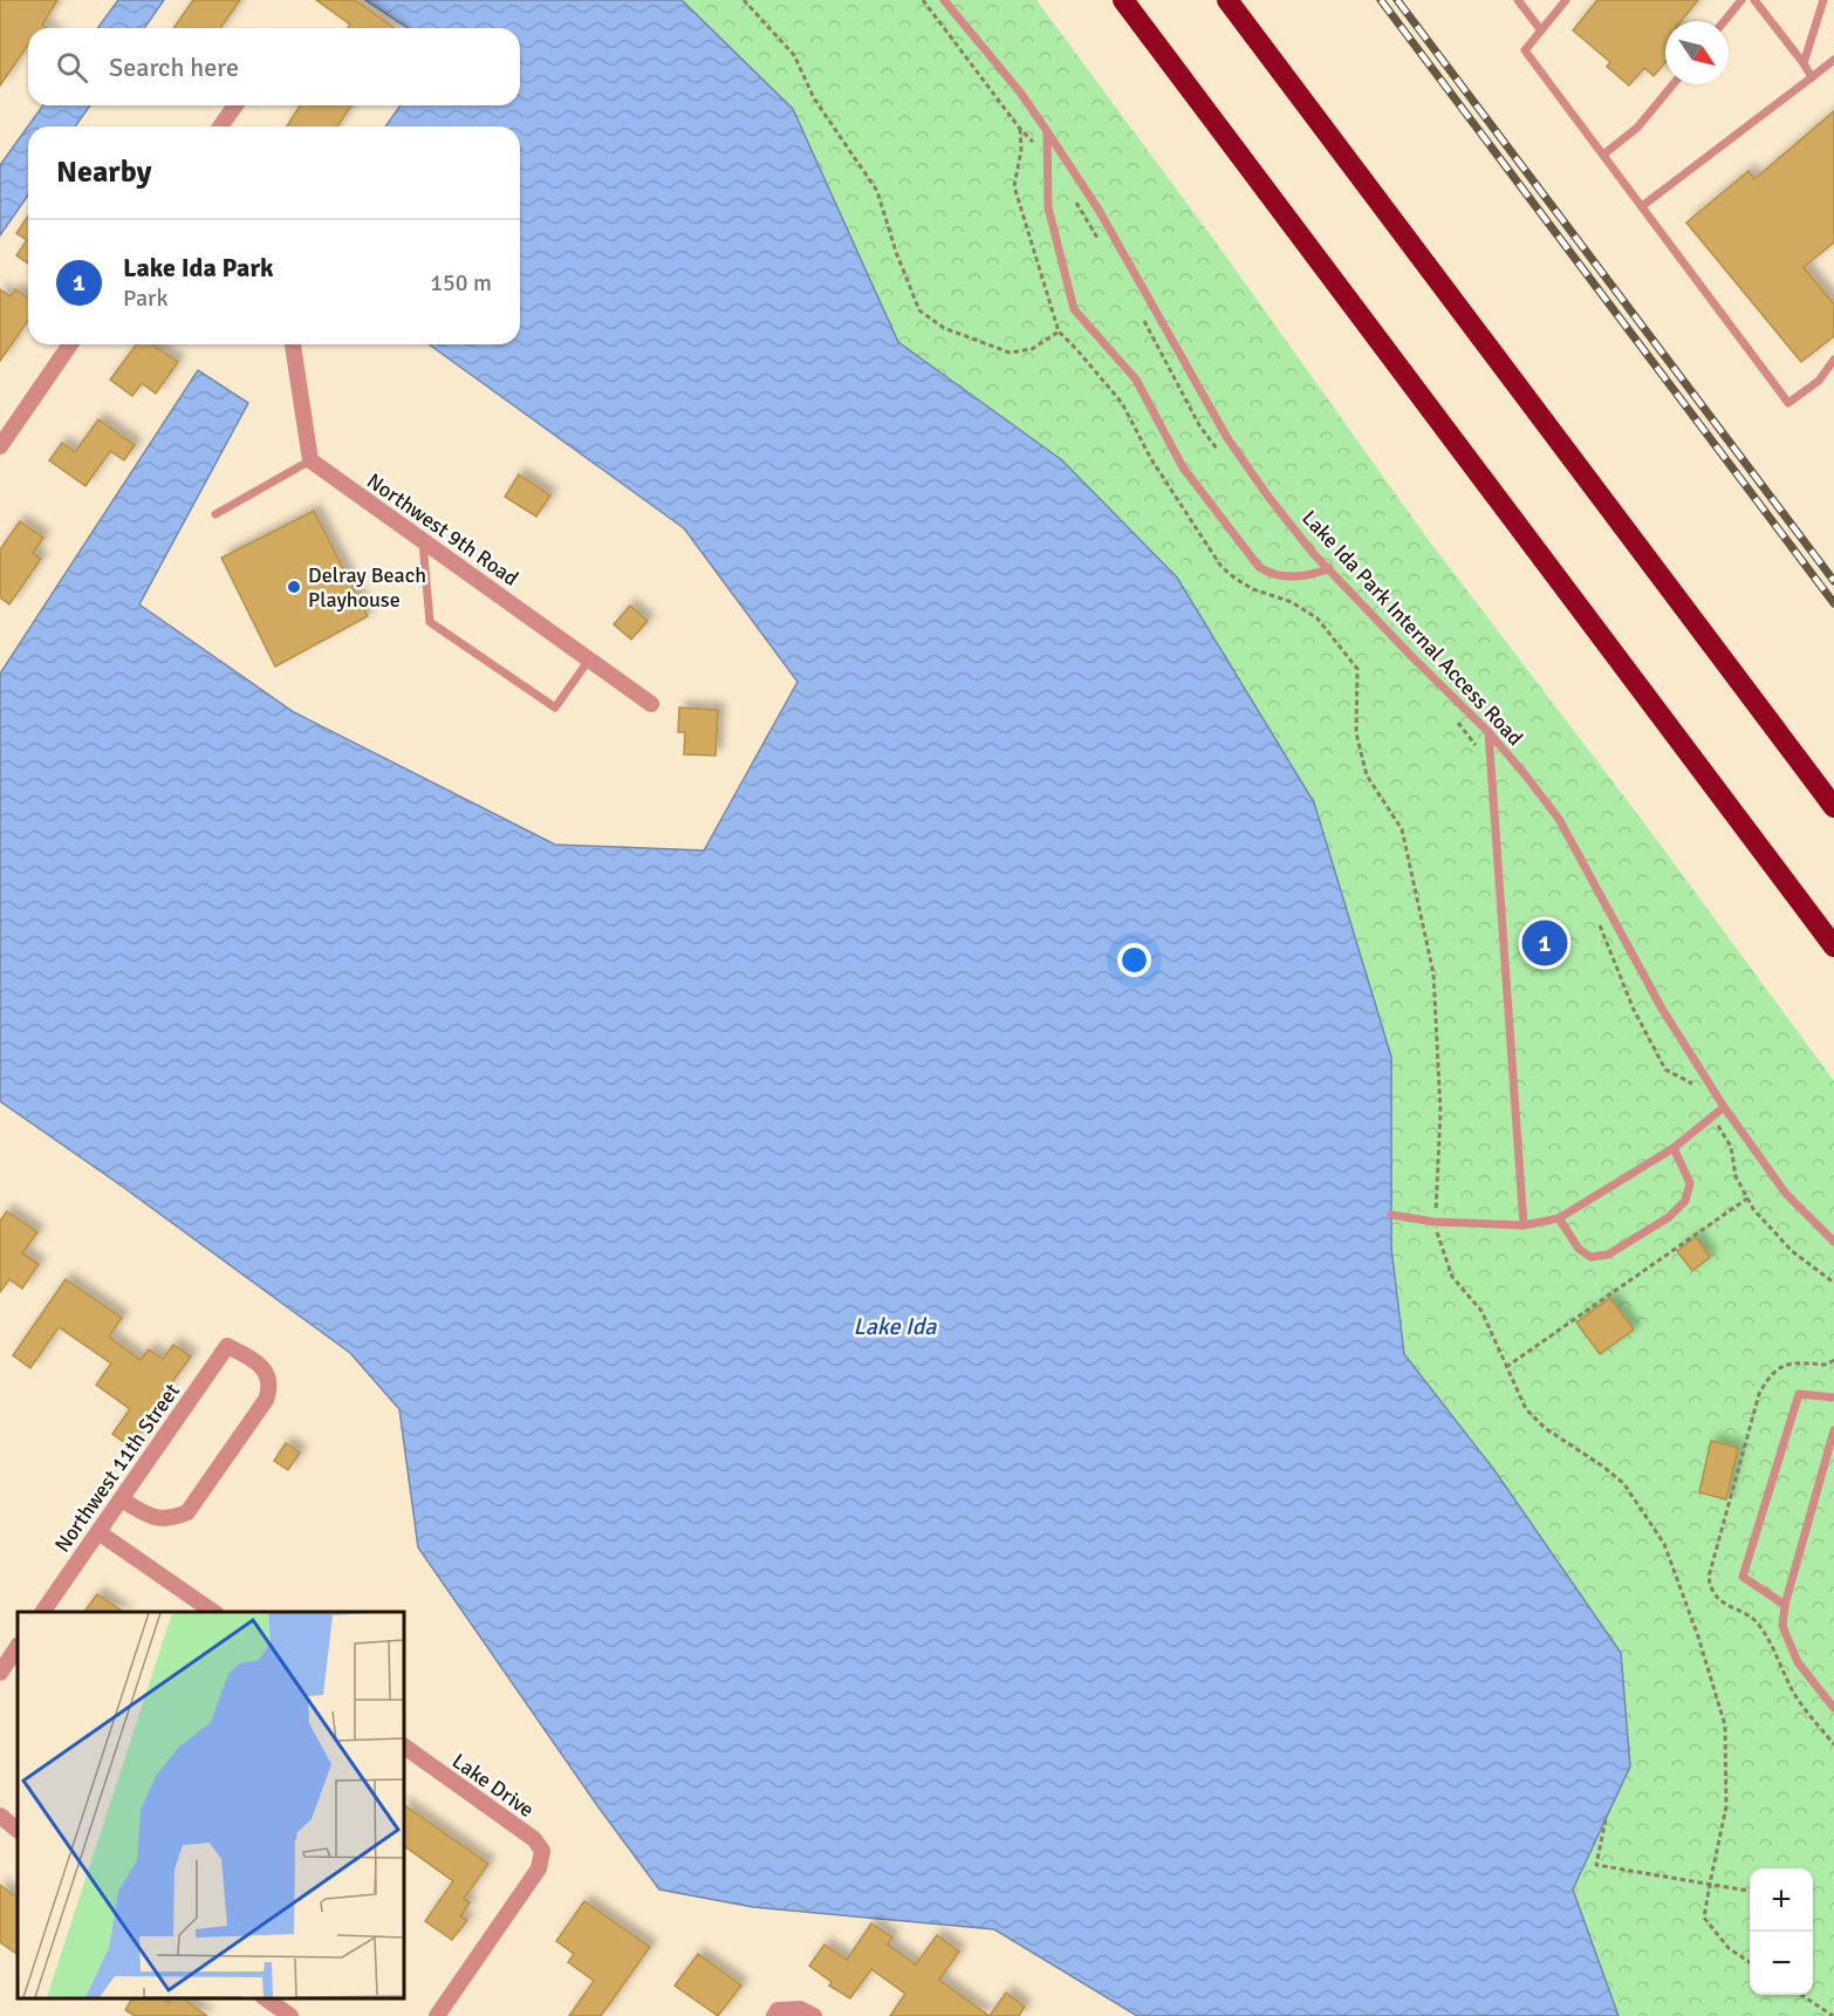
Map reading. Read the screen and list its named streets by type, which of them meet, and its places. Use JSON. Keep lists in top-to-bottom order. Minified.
{"streets":{"street":["Northwest 9th Road","Northwest 11th Street","Lake Drive"],"lane":["Lake Ida Park Internal Access Road"]},"water":["Lake Ida"],"places":["Delray Beach Playhouse"],"north":"bottom right","page":{"search":"Search here","heading":"Nearby","list":[{"mark":"1","name":"Lake Ida Park","note":"Park","value":"150 m"}],"pins":"1","map_buttons":["+","−"]}}
